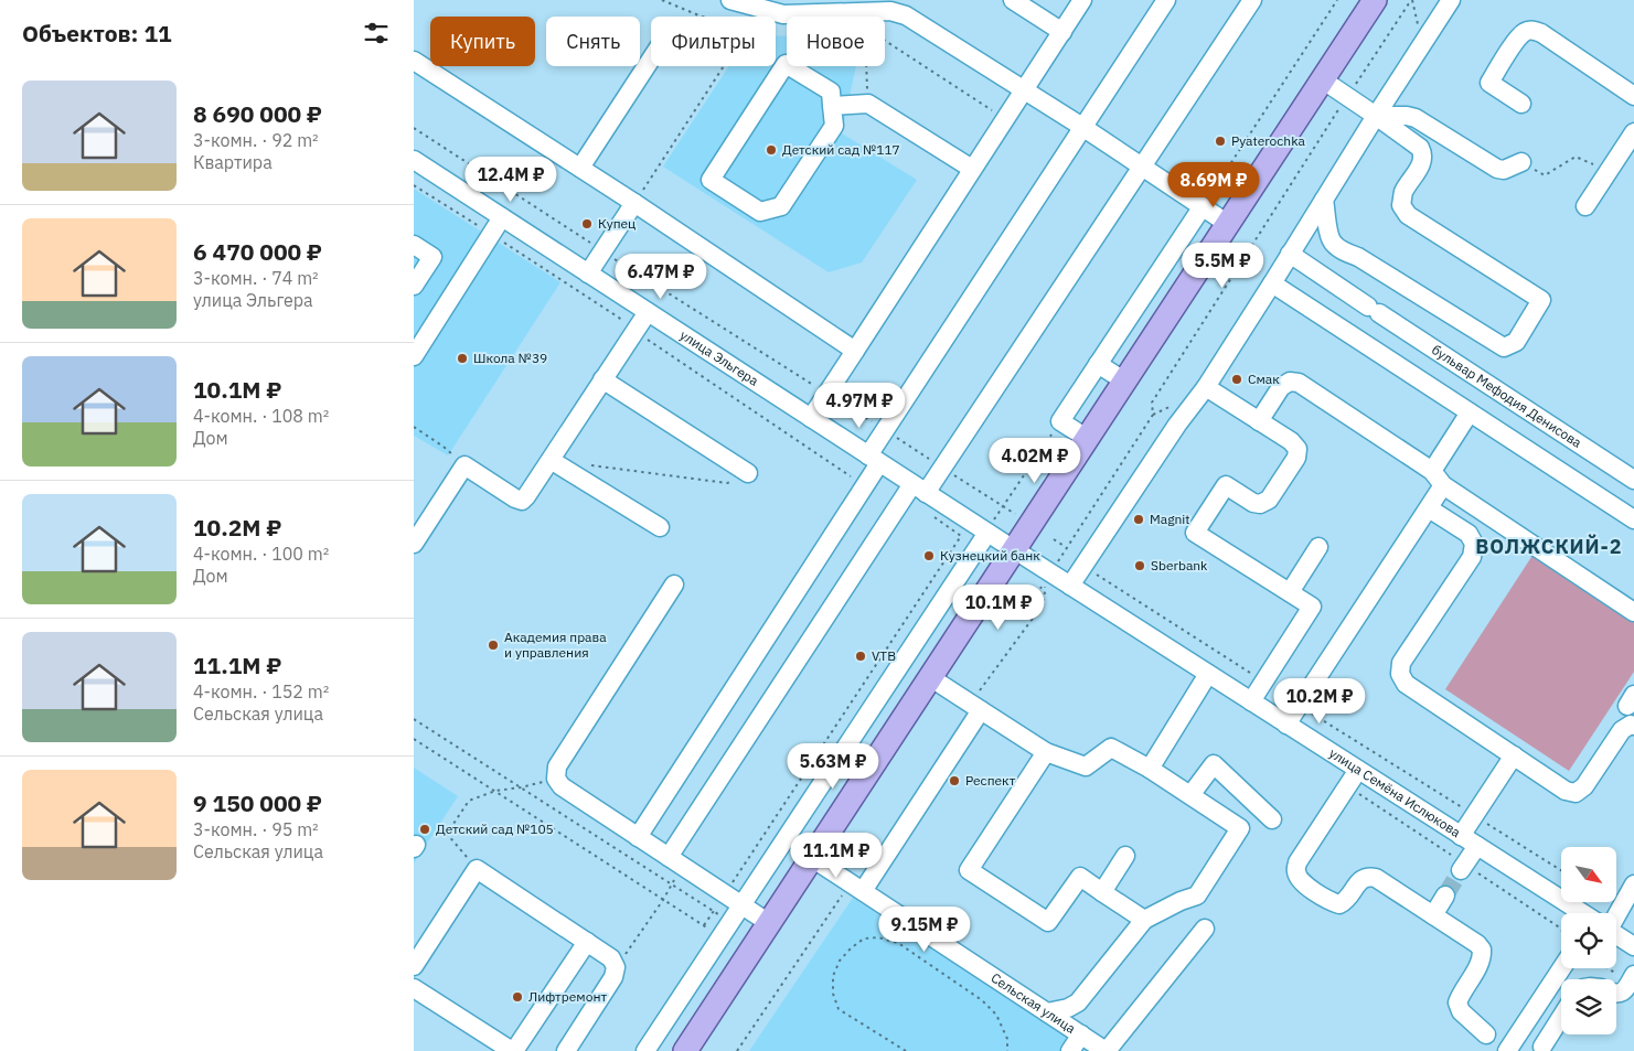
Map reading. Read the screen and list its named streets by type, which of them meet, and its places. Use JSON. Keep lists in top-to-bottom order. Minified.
{"streets":{"street":["улица Эльгера","бульвар Мефодия Денисова","улица Семёна Ислюкова","Сельская улица"]},"crossings":[["улица Эльгера","улица Семёна Ислюкова"]],"districts":["ВОЛЖСКИЙ-2"],"places":["Pyaterochka","Детский сад №117","Купец","Школа №39","Смак","Magnit","Кузнецкий банк","Sberbank","Академия права и управления","VTB","Респект","Детский сад №105","Лифтремонт"],"north":"bottom right","page":{"heading":"Объектов: 11","chip":["Купить","Снять","Фильтры","Новое"],"list":[{"name":"8 690 000 ₽","note":"3-комн. · 92 m² · Квартира"},{"name":"6 470 000 ₽","note":"3-комн. · 74 m² · улица Эльгера"},{"name":"10.1M ₽","note":"4-комн. · 108 m² · Дом"},{"name":"10.2M ₽","note":"4-комн. · 100 m² · Дом"},{"name":"11.1M ₽","note":"4-комн. · 152 m² · Сельская улица"},{"name":"9 150 000 ₽","note":"3-комн. · 95 m² · Сельская улица"}],"price":["12.4M ₽","8.69M ₽","5.5M ₽","6.47M ₽","4.97M ₽","4.02M ₽","10.1M ₽","10.2M ₽","5.63M ₽","11.1M ₽","9.15M ₽"]}}
